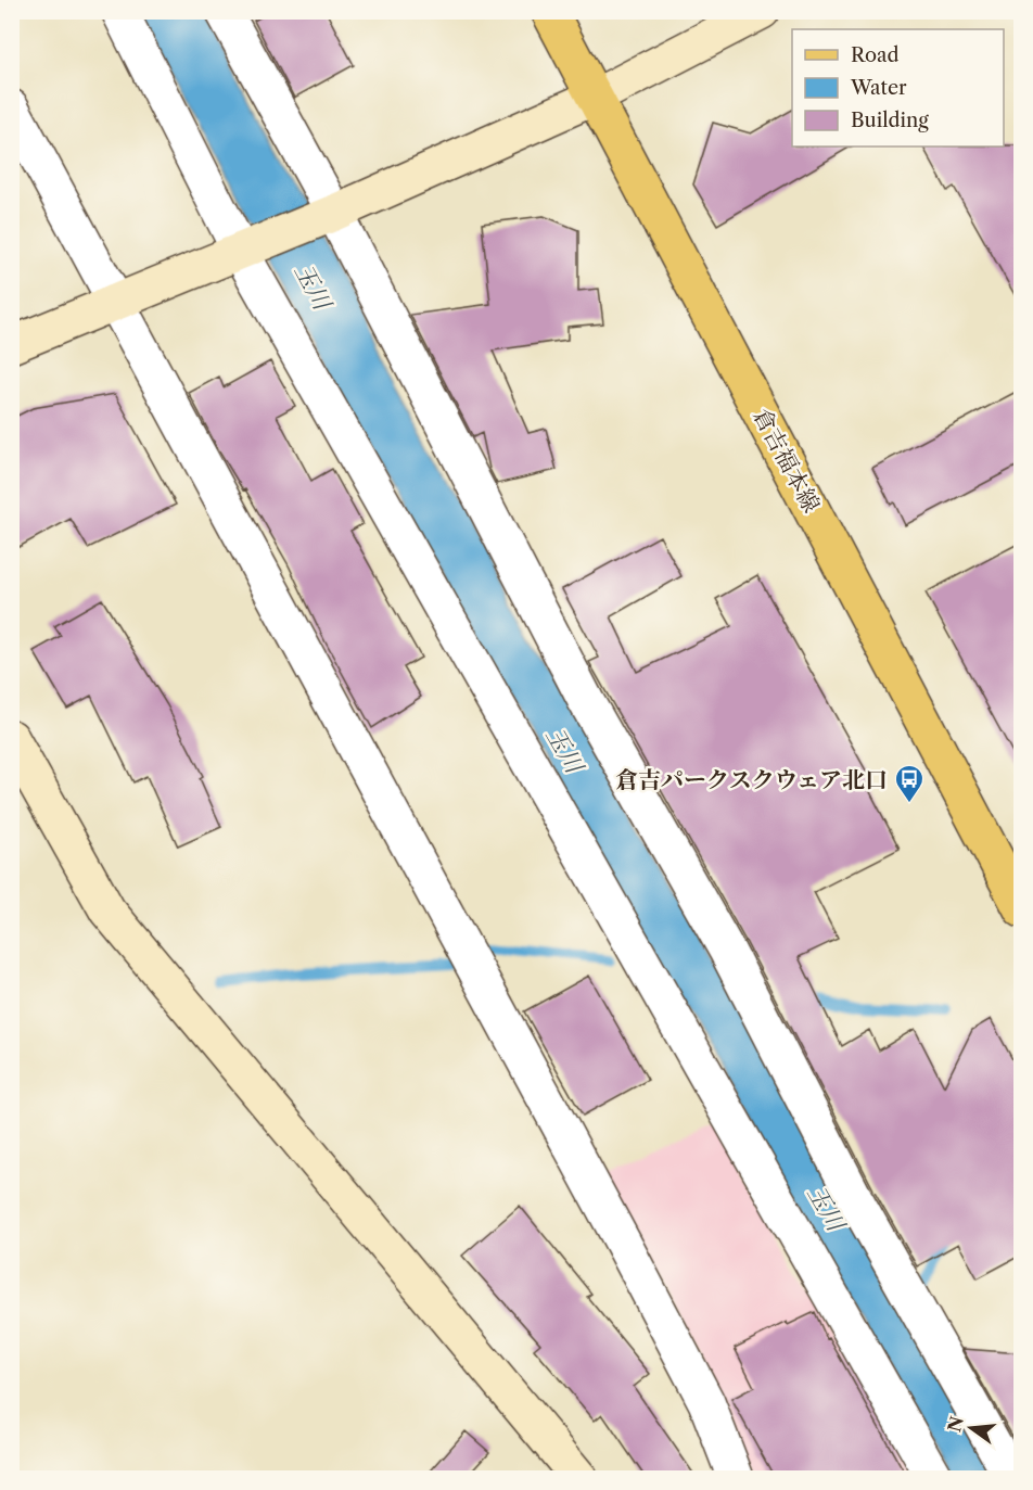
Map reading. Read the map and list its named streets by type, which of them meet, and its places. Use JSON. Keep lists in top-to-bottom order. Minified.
{"streets":{"main road":["倉吉福本線"]},"water":["玉川"],"places":{"bus stop":["倉吉パークスクウェア北口"]},"legend":["Road","Water","Building"],"north":"left"}
